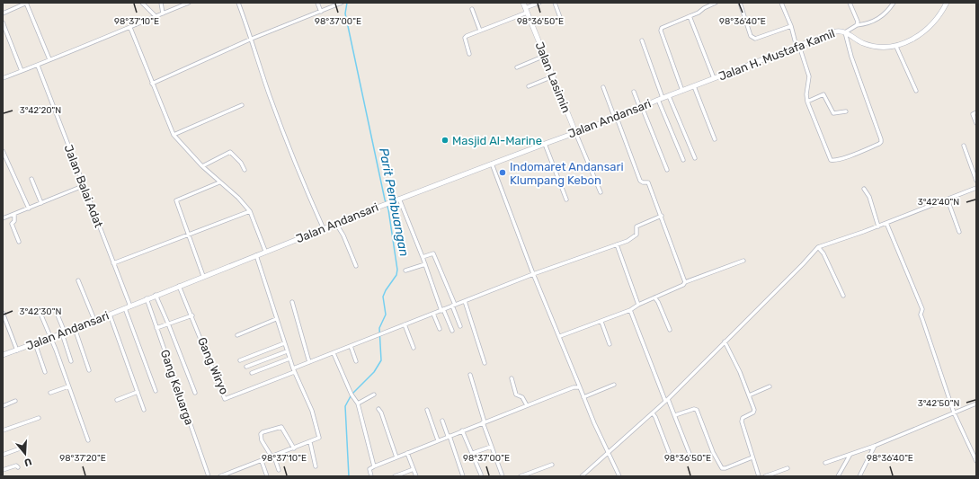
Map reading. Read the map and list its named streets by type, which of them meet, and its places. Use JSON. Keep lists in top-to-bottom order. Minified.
{"streets":{"street":["Jalan H. Mustafa Kamil","Jalan Lasimin","Jalan Andansari","Jalan Balai Adat","Gang Wiryo","Gang Keluarga"]},"crossings":[["Jalan H. Mustafa Kamil","Jalan Andansari"],["Jalan Lasimin","Jalan Andansari"],["Jalan Andansari","Jalan Balai Adat"],["Jalan Andansari","Gang Wiryo"],["Jalan Andansari","Gang Keluarga"]],"water":["Parit Pembuangan"],"places":["Masjid Al-Marine","Indomaret Andansari Klumpang Kebon"],"north":"bottom","coordinates":["98°37'10\"E","98°37'00\"E","98°36'50\"E","98°36'40\"E","3°42'20\"N","3°42'40\"N","3°42'30\"N","3°42'50\"N","98°37'20\"E"]}
